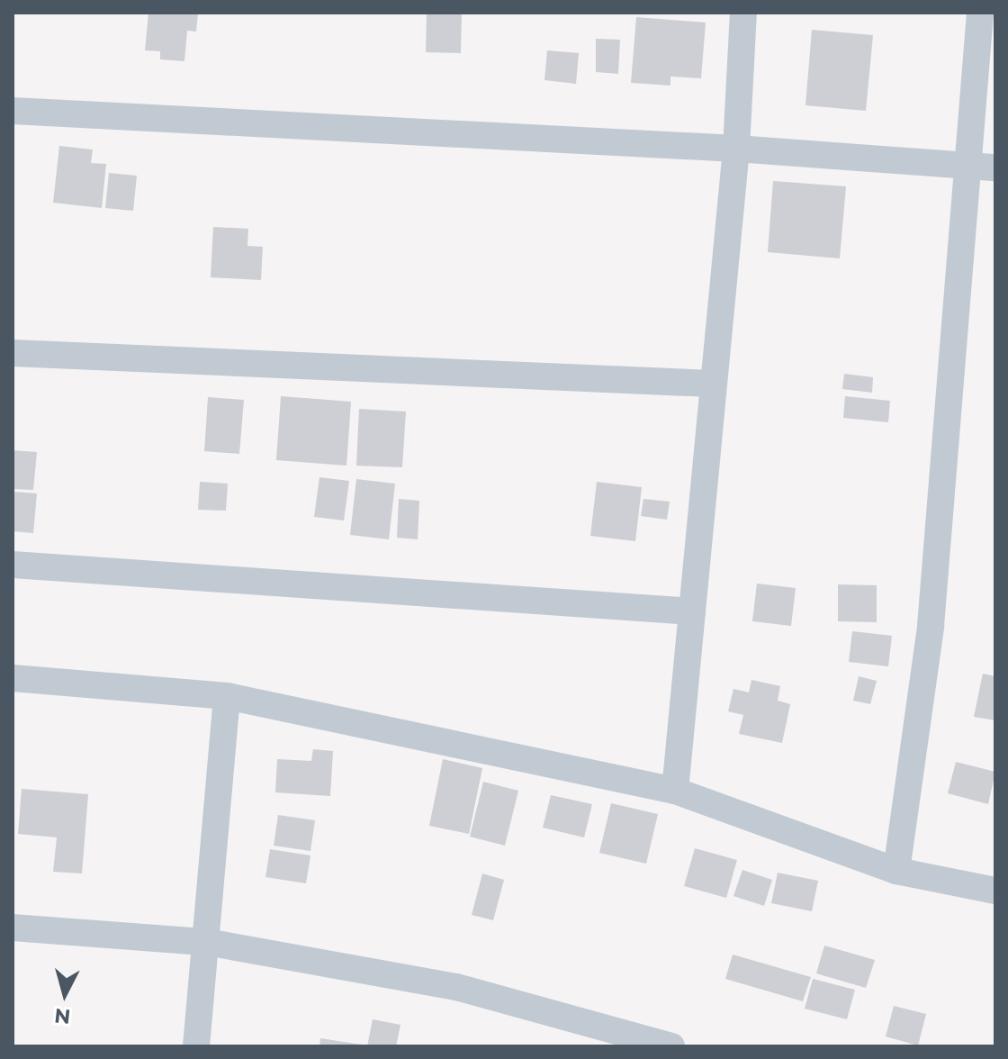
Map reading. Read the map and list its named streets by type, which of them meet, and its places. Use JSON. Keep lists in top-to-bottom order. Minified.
{"north":"bottom"}
